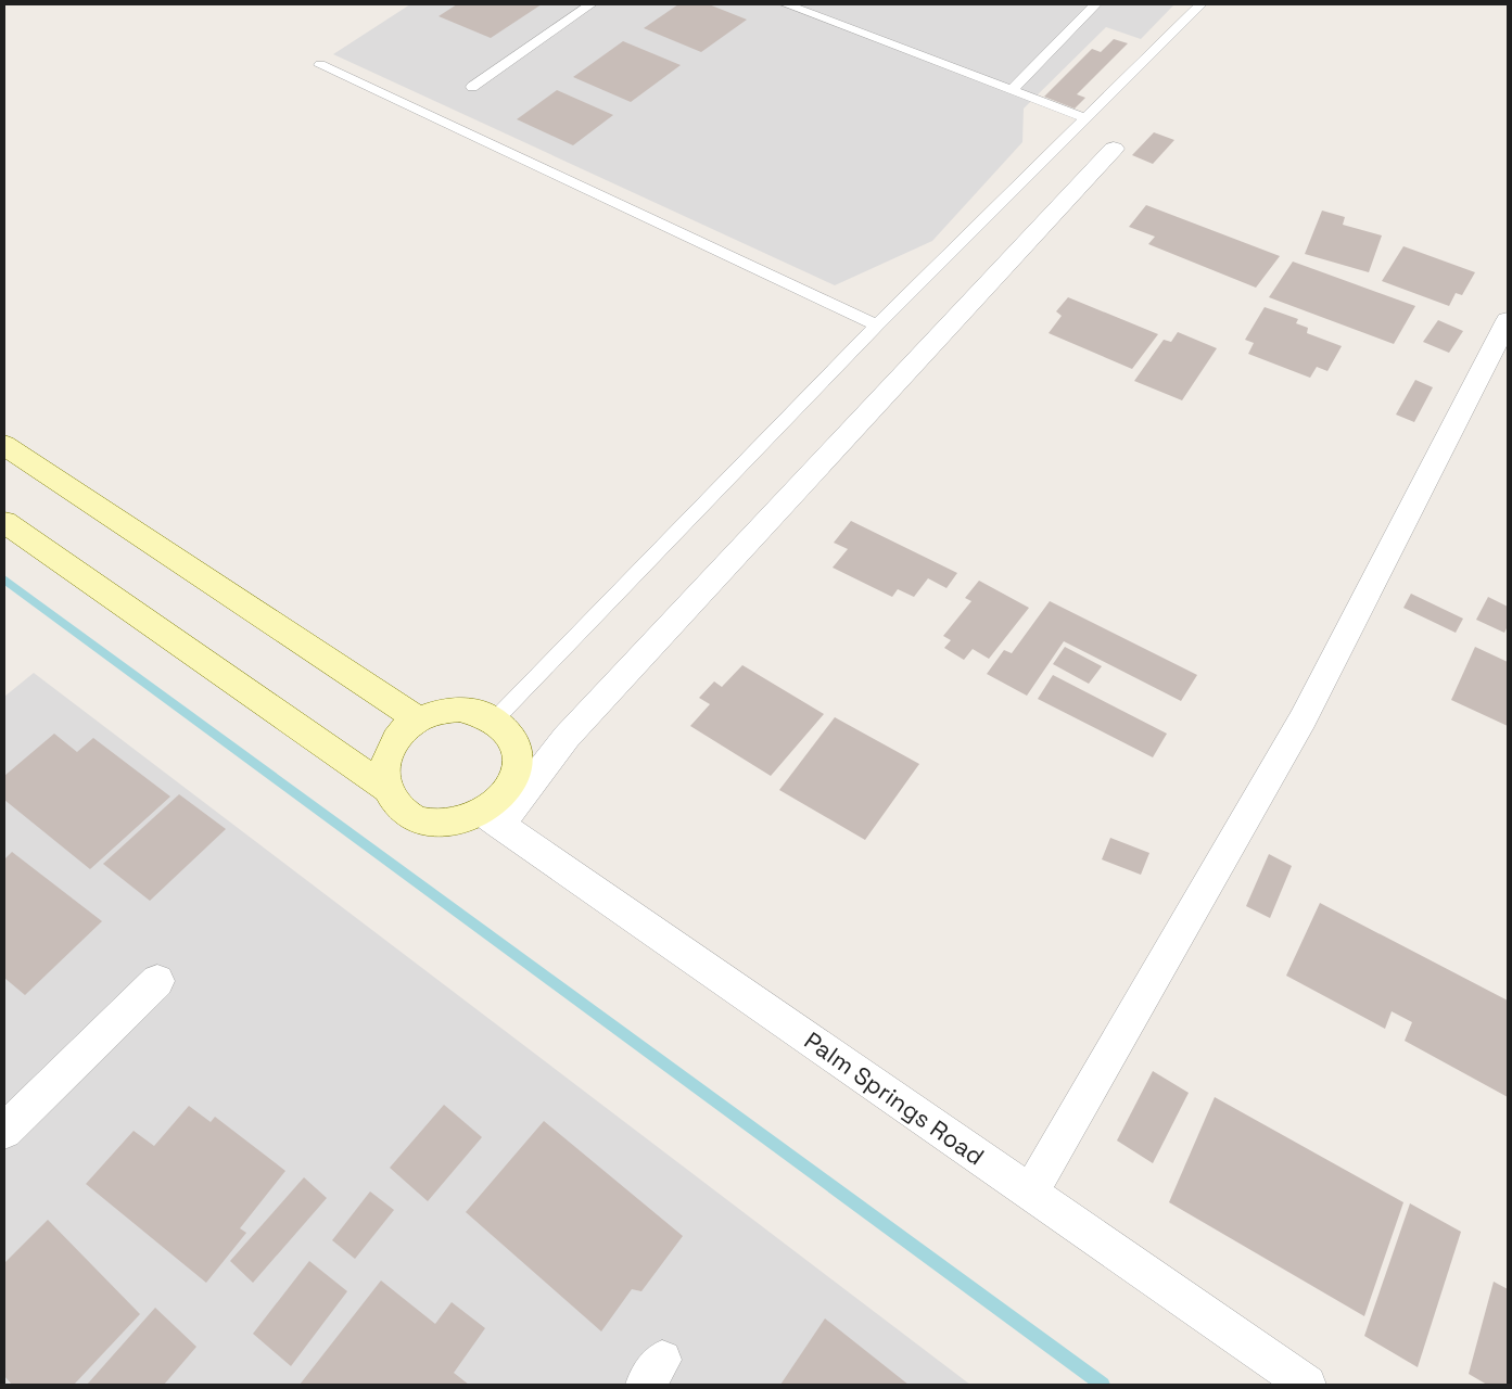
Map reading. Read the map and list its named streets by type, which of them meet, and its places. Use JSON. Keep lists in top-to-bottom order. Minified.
{"streets":{"street":["Palm Springs Road"]}}
